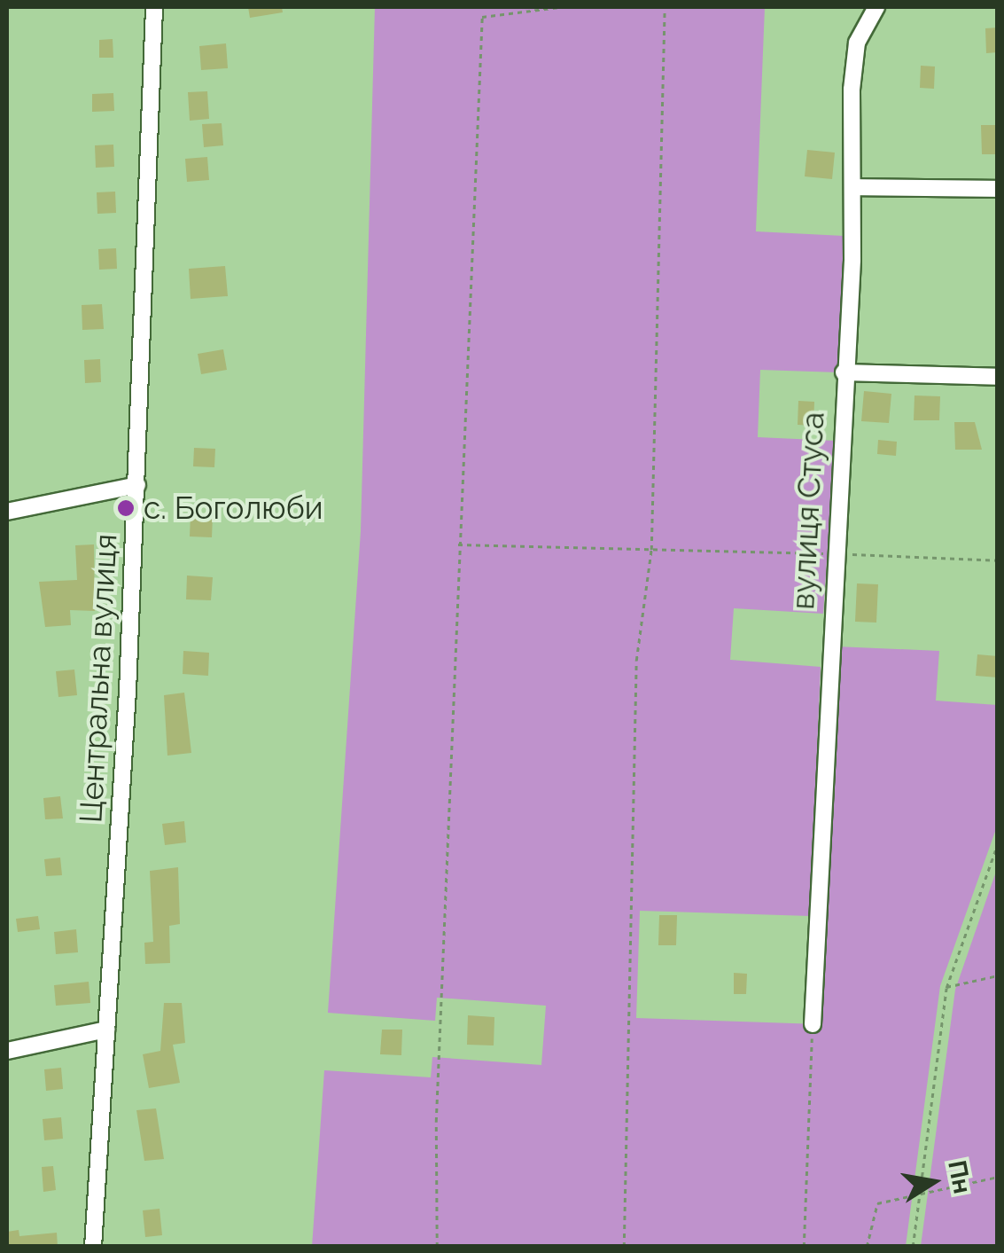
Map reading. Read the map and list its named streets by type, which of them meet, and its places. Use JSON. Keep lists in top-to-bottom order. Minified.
{"streets":{"street":["вулиця Стуса","Центральна вулиця"]},"places":["с. Боголюби"],"north":"right"}
